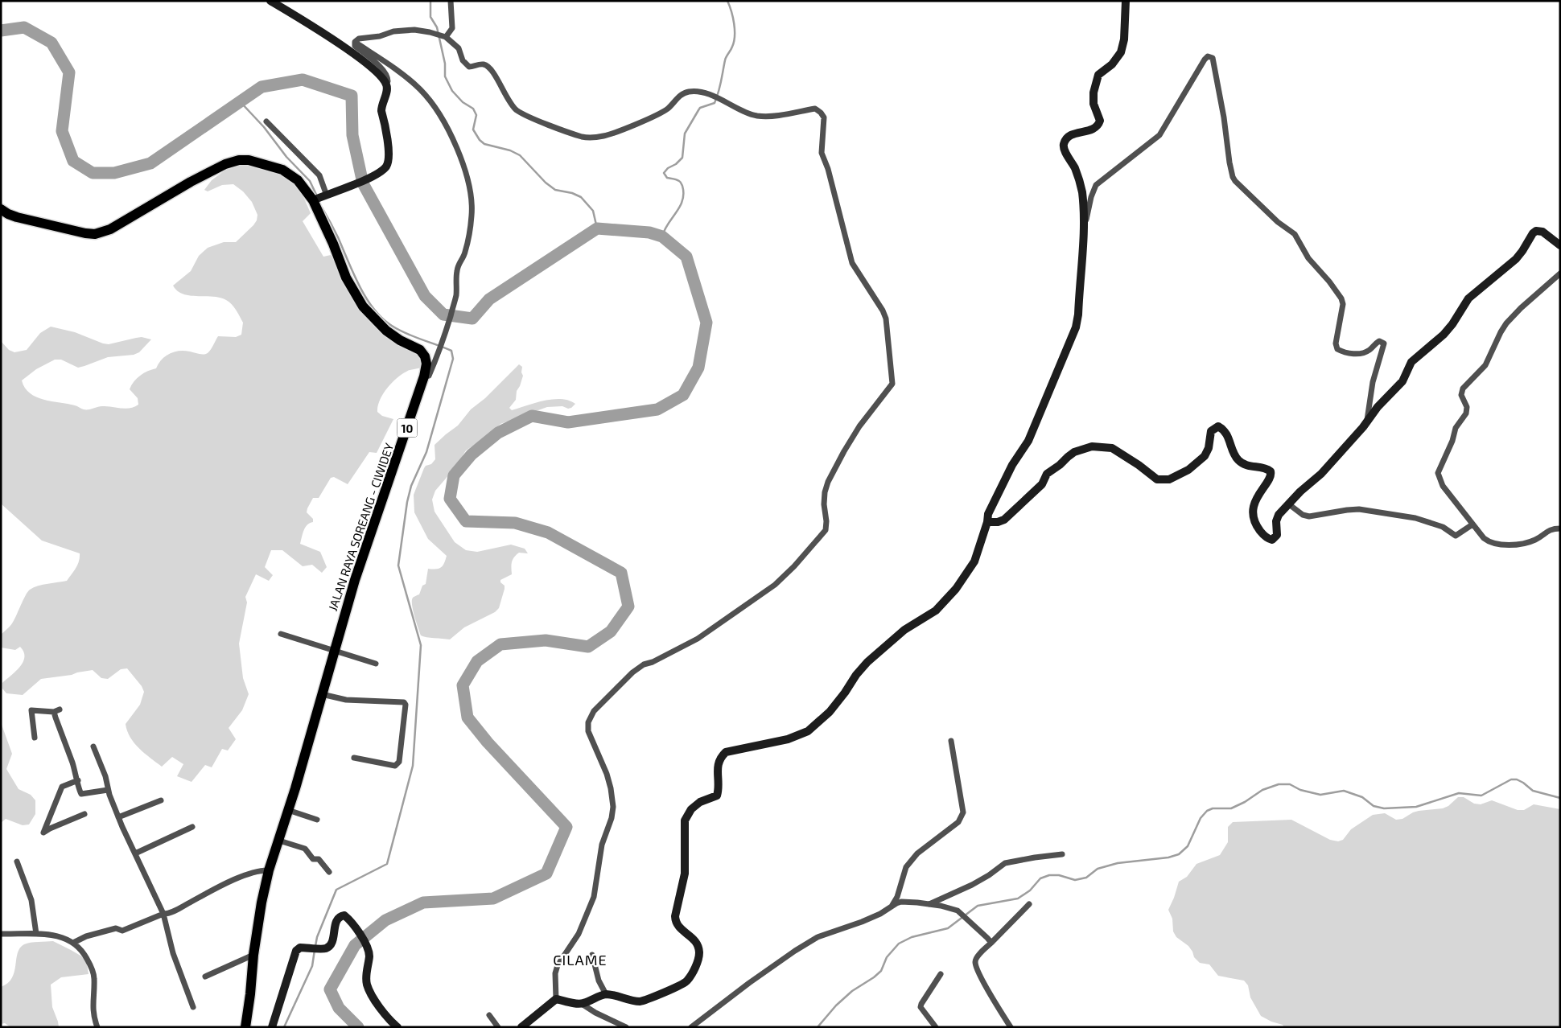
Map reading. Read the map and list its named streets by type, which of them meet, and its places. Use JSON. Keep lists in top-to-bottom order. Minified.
{"streets":{"highway":["10","JALAN RAYA SOREANG - CIWIDEY"]},"districts":["CILAME"]}
